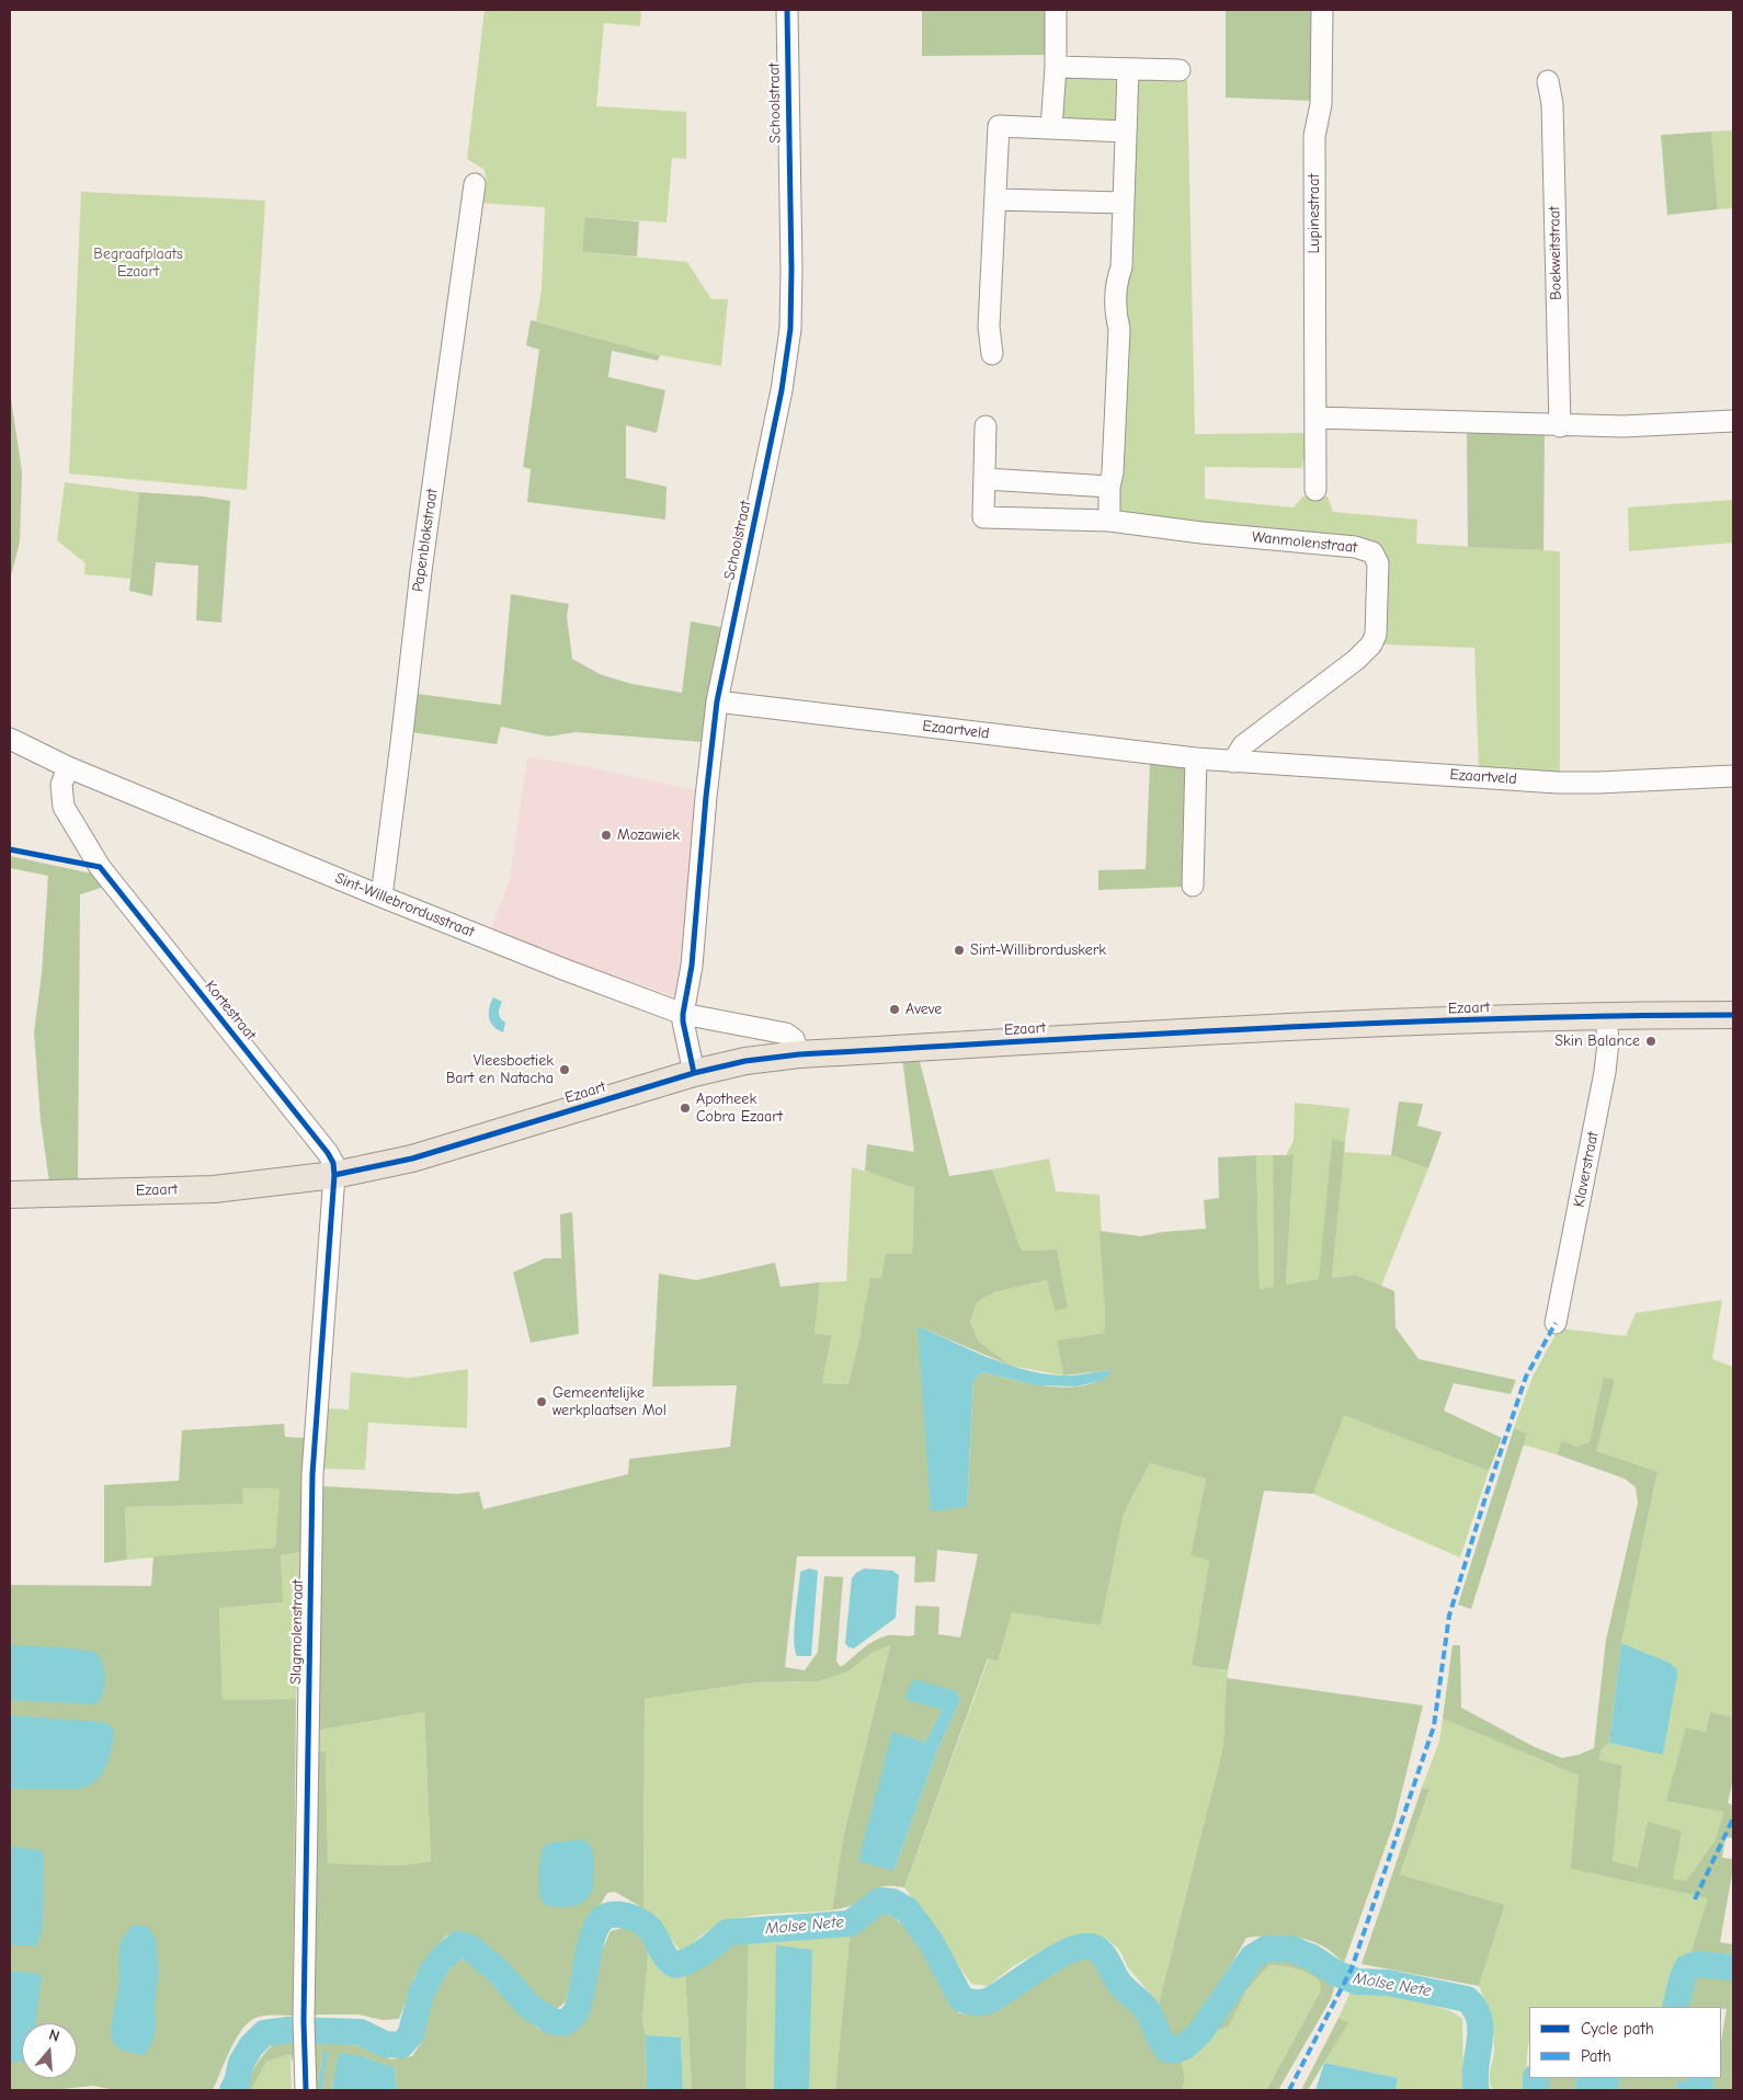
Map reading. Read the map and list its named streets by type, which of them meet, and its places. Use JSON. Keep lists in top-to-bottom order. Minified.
{"streets":{"main road":["Ezaart"],"street":["Schoolstraat","Lupinestraat","Boekweitstraat","Papenblokstraat","Wanmolenstraat","Ezaartveld","Sint-Willebrordusstraat","Kortestraat","Klaverstraat","Slagmolenstraat"]},"crossings":[["Schoolstraat","Ezaartveld"],["Schoolstraat","Sint-Willebrordusstraat"],["Schoolstraat","Ezaart"],["Papenblokstraat","Sint-Willebrordusstraat"],["Wanmolenstraat","Ezaartveld"],["Sint-Willebrordusstraat","Ezaart"],["Sint-Willebrordusstraat","Kortestraat"],["Ezaart","Kortestraat"],["Ezaart","Klaverstraat"],["Ezaart","Slagmolenstraat"],["Kortestraat","Slagmolenstraat"]],"water":["Molse Nete"],"parks":["Begraafplaats Ezaart"],"places":["Mozawiek","Sint-Willibrorduskerk","Aveve","Skin Balance","Vleesboetiek Bart en Natacha","Apotheek Cobra Ezaart","Gemeentelijke werkplaatsen Mol"],"legend":["Cycle path","Path"],"north":"top"}
